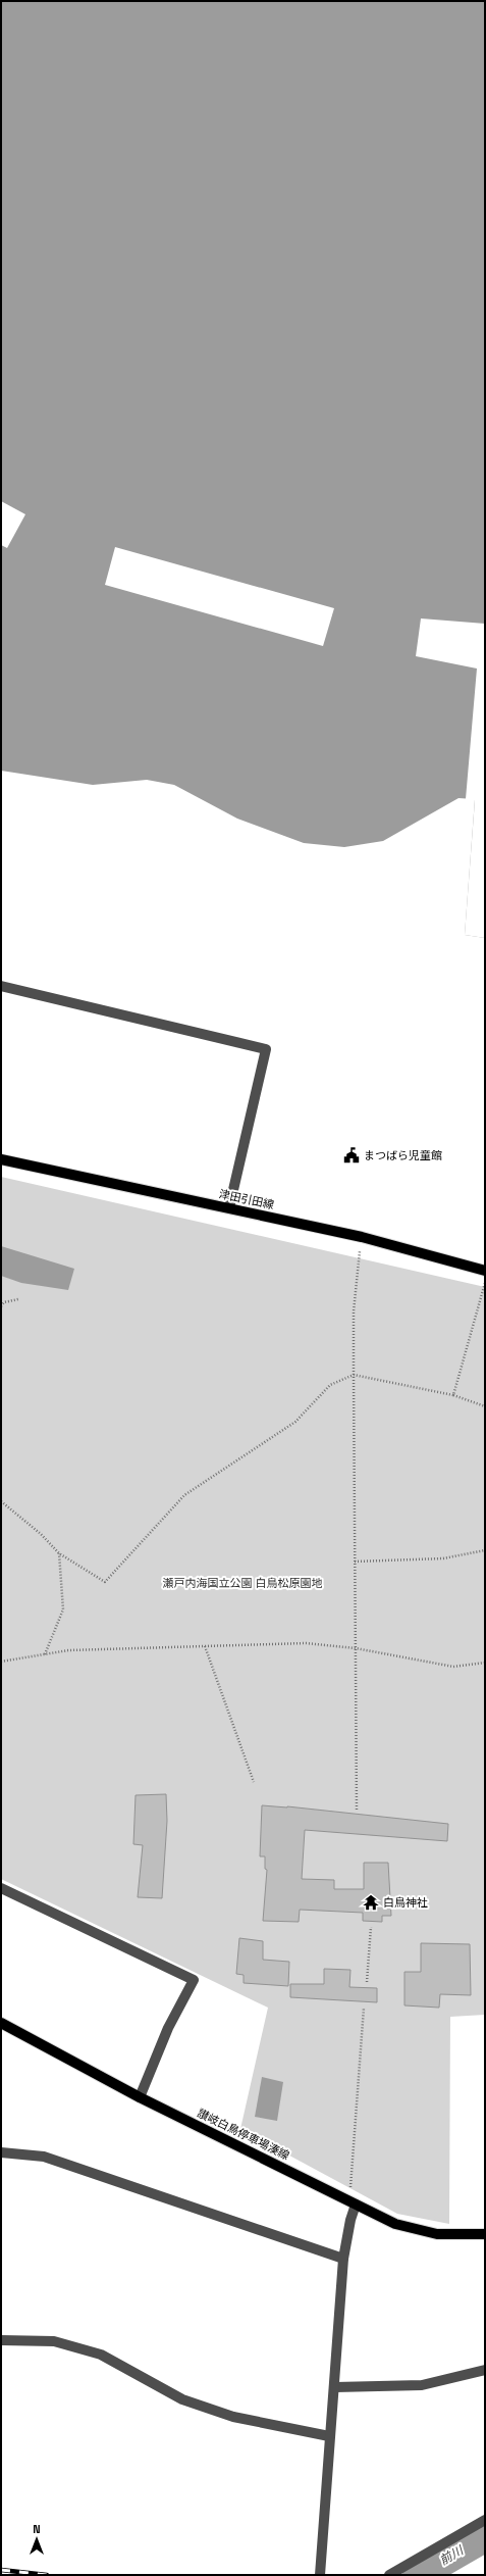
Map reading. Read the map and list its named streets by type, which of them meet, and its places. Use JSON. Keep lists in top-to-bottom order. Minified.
{"streets":{"main road":["津田引田線","讃岐白鳥停車場湊線"]},"water":["前川"],"parks":["瀬戸内海国立公園 白鳥松原園地"],"places":{"public building":["まつばら児童館"],"temple":["白鳥神社"]},"north":"top"}
